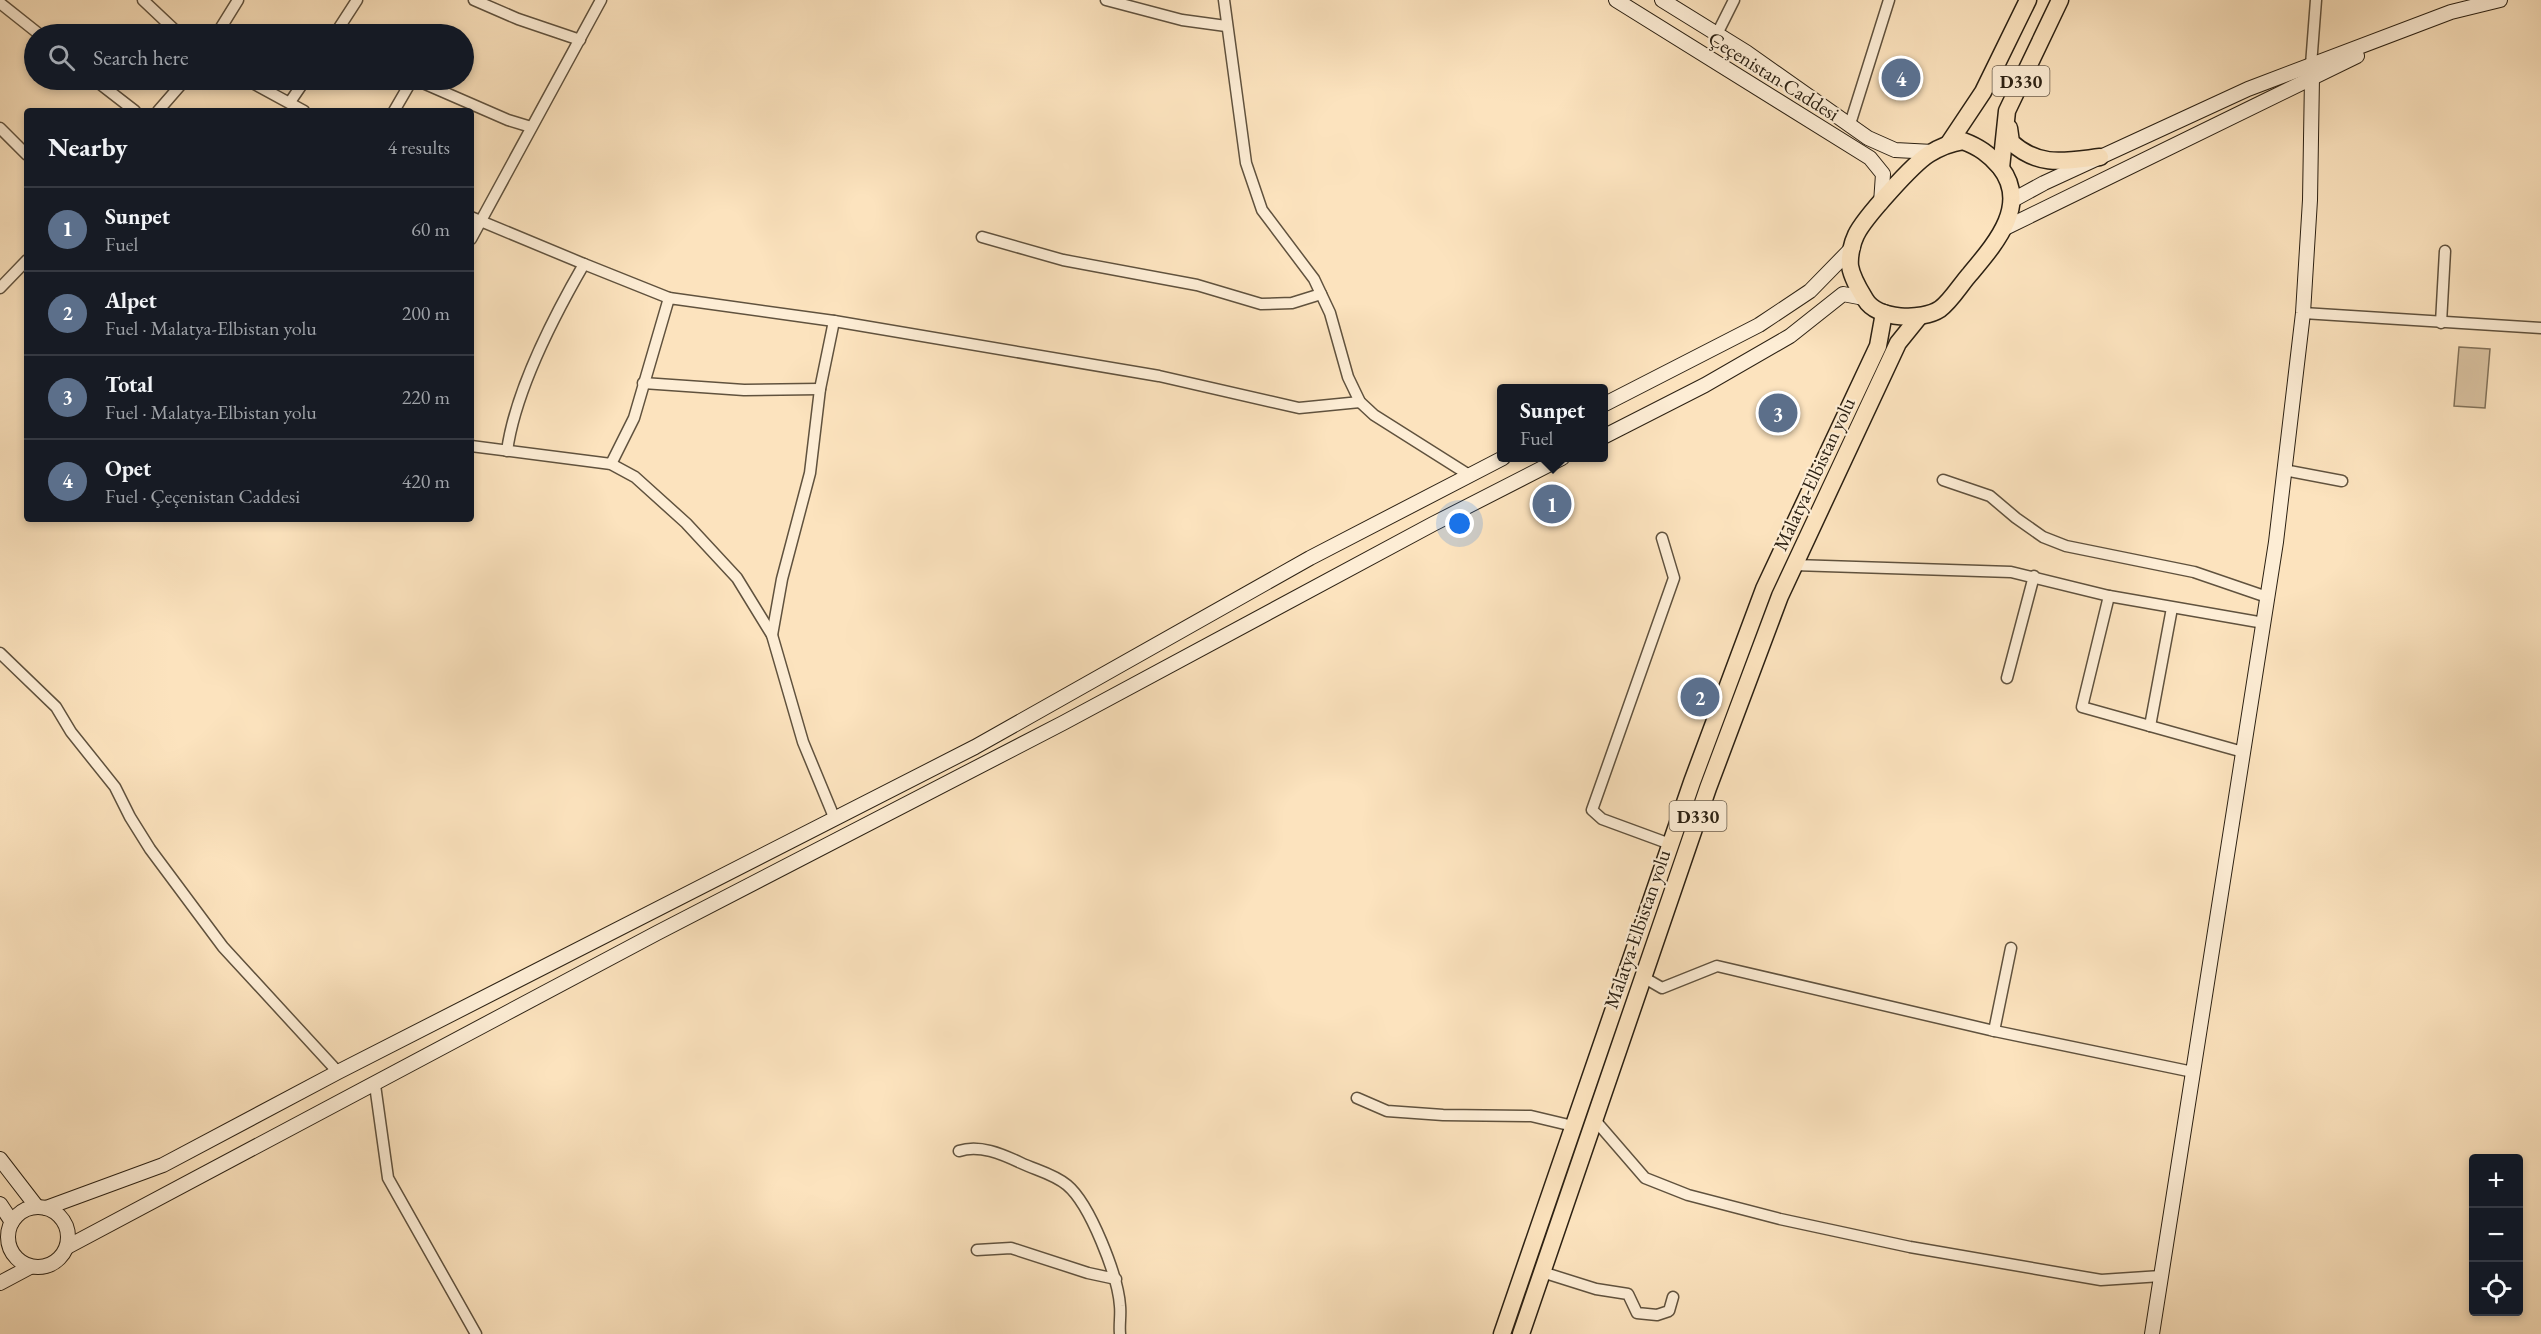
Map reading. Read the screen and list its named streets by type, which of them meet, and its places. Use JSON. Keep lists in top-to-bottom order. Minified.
{"streets":{"main road":["Çeçenistan Caddesi","D330","Malatya-Elbistan yolu"]},"crossings":[["Çeçenistan Caddesi","D330"],["Çeçenistan Caddesi","Malatya-Elbistan yolu"],["D330","Malatya-Elbistan yolu"]],"page":{"search":"Search here","pins":["4","3","1","2"],"heading":["Nearby","4 results"],"list":[{"mark":"1","name":"Sunpet","note":"Fuel","value":"60 m"},{"mark":"2","name":"Alpet","note":"Fuel · Malatya-Elbistan yolu","value":"200 m"},{"mark":"3","name":"Total","note":"Fuel · Malatya-Elbistan yolu","value":"220 m"},{"mark":"4","name":"Opet","note":"Fuel · Çeçenistan Caddesi","value":"420 m"}],"popup":["Sunpet","Fuel"],"map_buttons":["+","−"]}}
